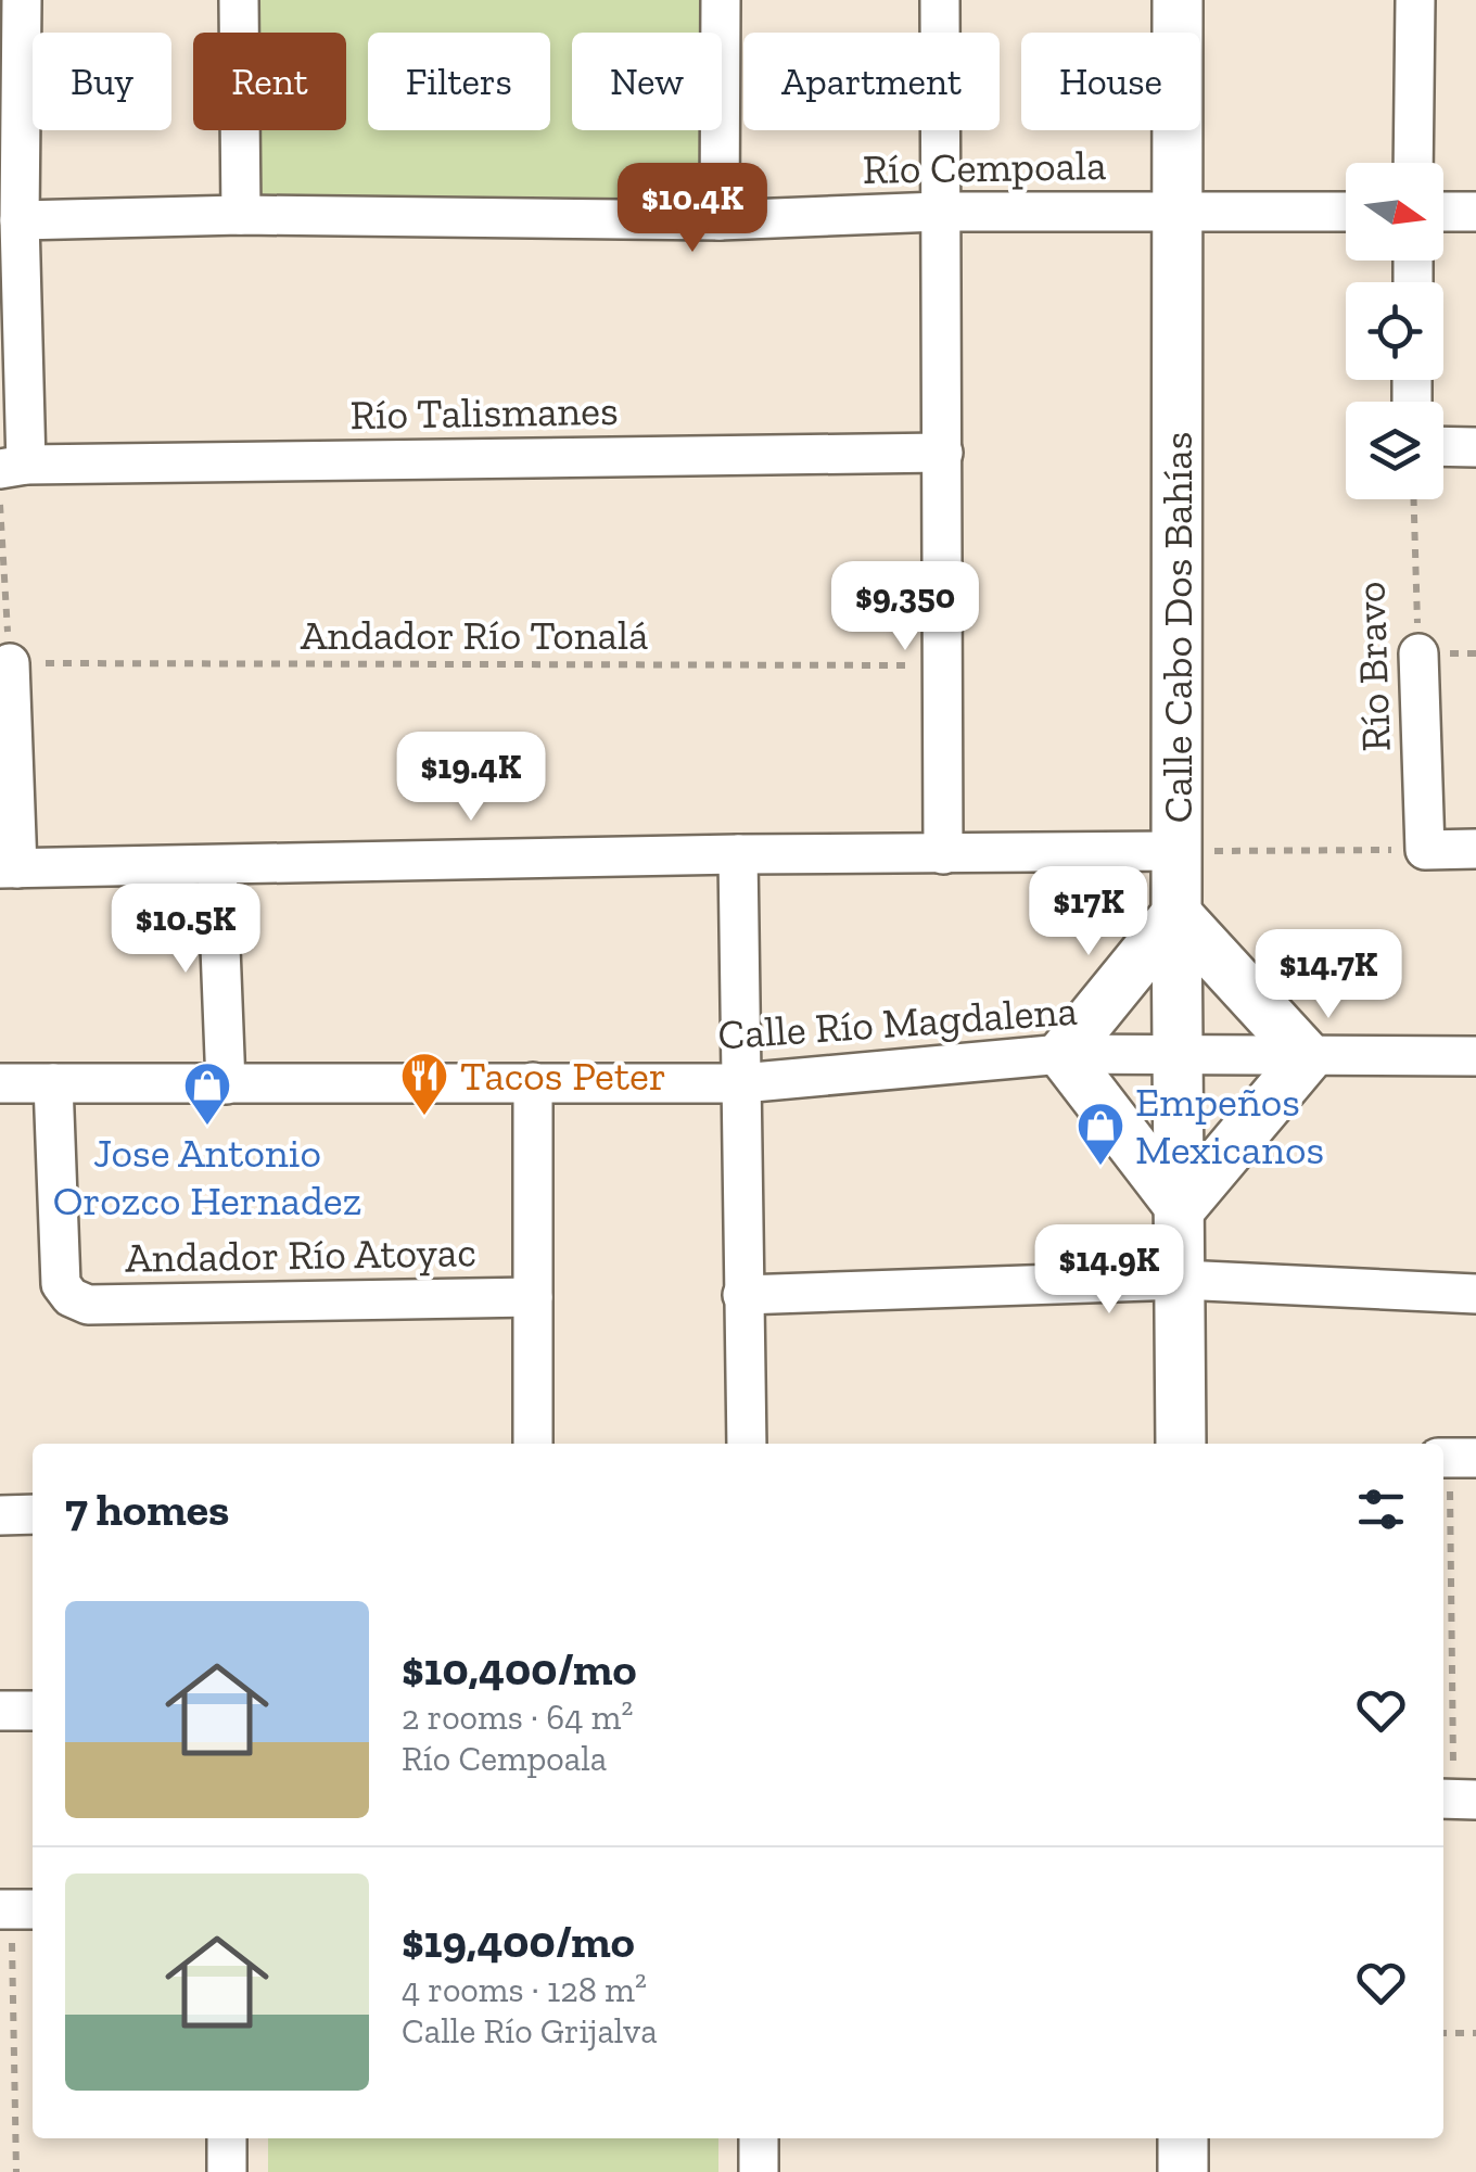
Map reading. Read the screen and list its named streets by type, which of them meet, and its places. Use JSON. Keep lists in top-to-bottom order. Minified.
{"streets":{"main road":["Calle Cabo Dos Bahías"],"street":["Río Cempoala","Río Talismanes","Río Bravo","Calle Río Magdalena","Andador Río Atoyac"],"path":["Andador Río Tonalá"]},"crossings":[["Río Cempoala","Calle Cabo Dos Bahías"],["Calle Cabo Dos Bahías","Calle Río Magdalena"],["Calle Río Magdalena","Andador Río Atoyac"]],"places":{"restaurant":["Tacos Peter"],"shop":["Jose Antonio Orozco Hernadez","Empeños Mexicanos"]},"north":"right","page":{"chip":["Buy","Rent","Filters","New","Apartment","House"],"price":["$10.4K","$9,350","$19.4K","$17K","$10.5K","$14.7K","$14.9K"],"heading":"7 homes","list":[{"name":"$10,400/mo","note":"2 rooms · 64 m² · Río Cempoala"},{"name":"$19,400/mo","note":"4 rooms · 128 m² · Calle Río Grijalva"}]}}
